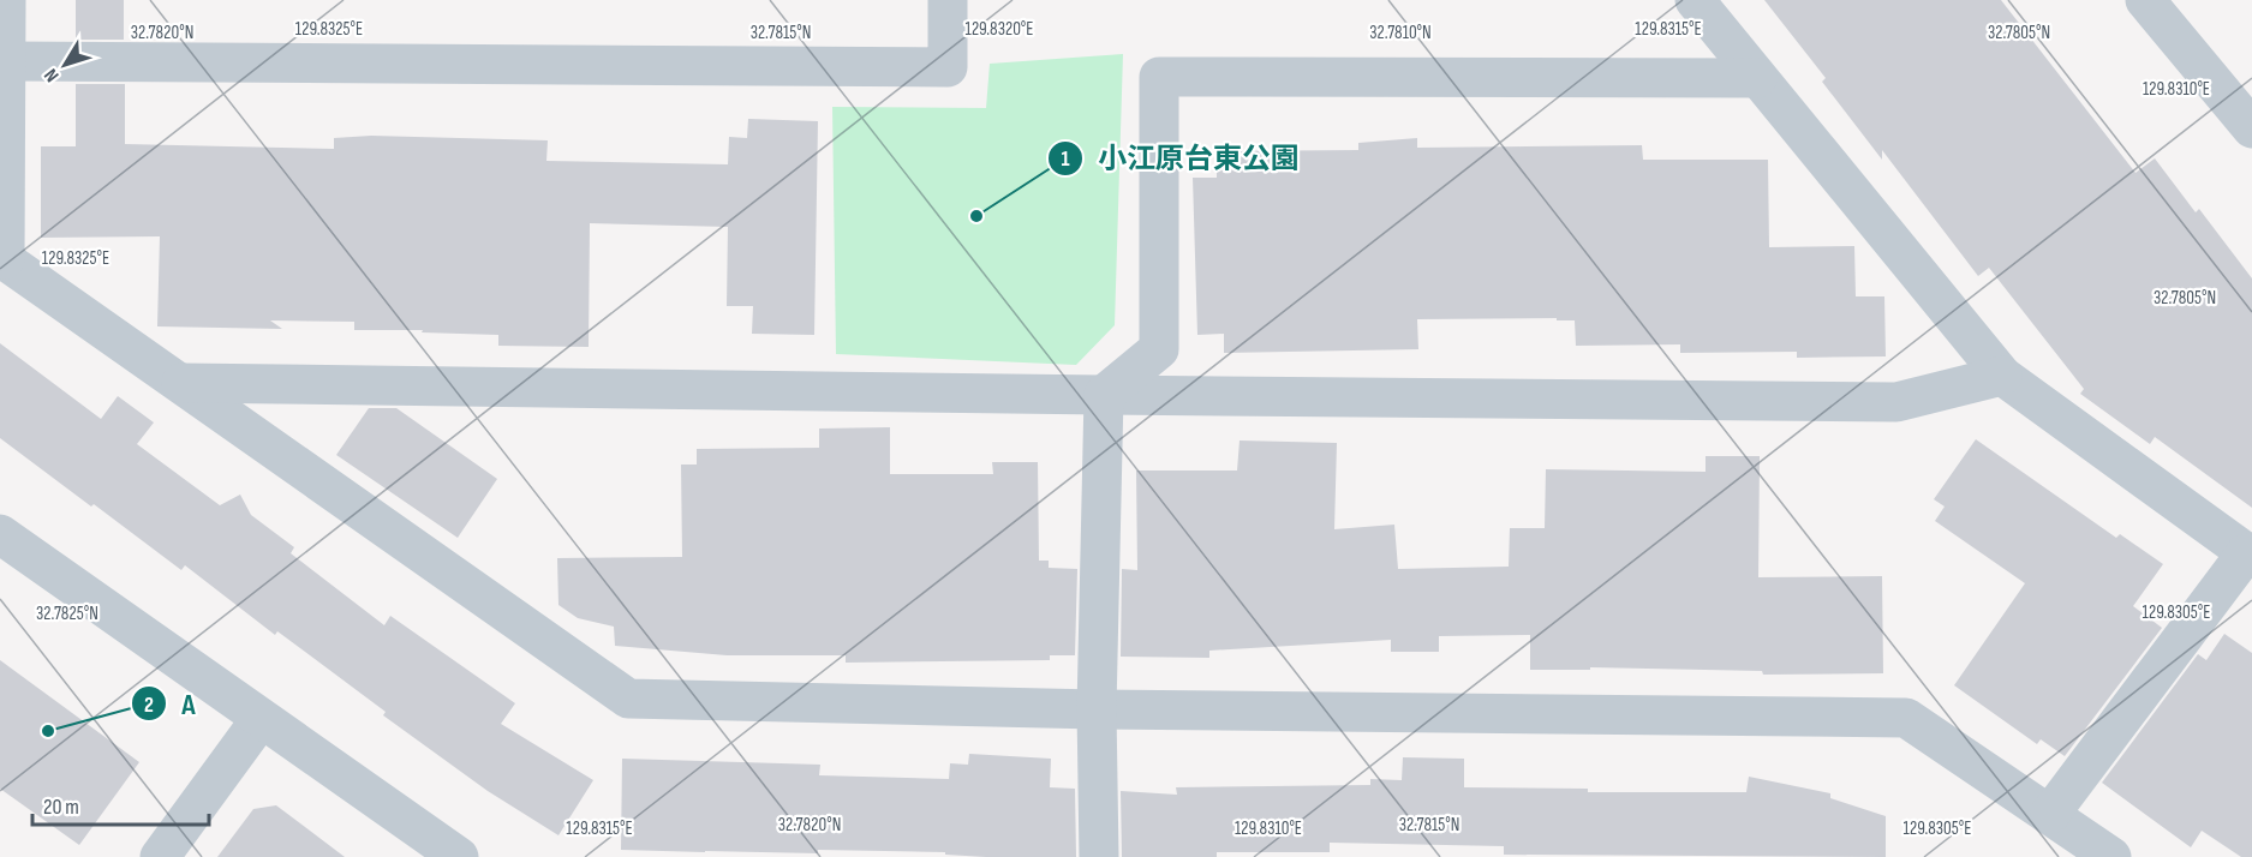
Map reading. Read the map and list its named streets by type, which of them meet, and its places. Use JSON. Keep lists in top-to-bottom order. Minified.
{"places":["小江原台東公園","A"],"scale_bar":"20 m","north":"bottom left","coordinates":["129.8325°E","129.8320°E","129.8315°E","32.7820°N","32.7815°N","32.7810°N","32.7805°N","129.8310°E","129.8305°E","32.7825°N"]}
